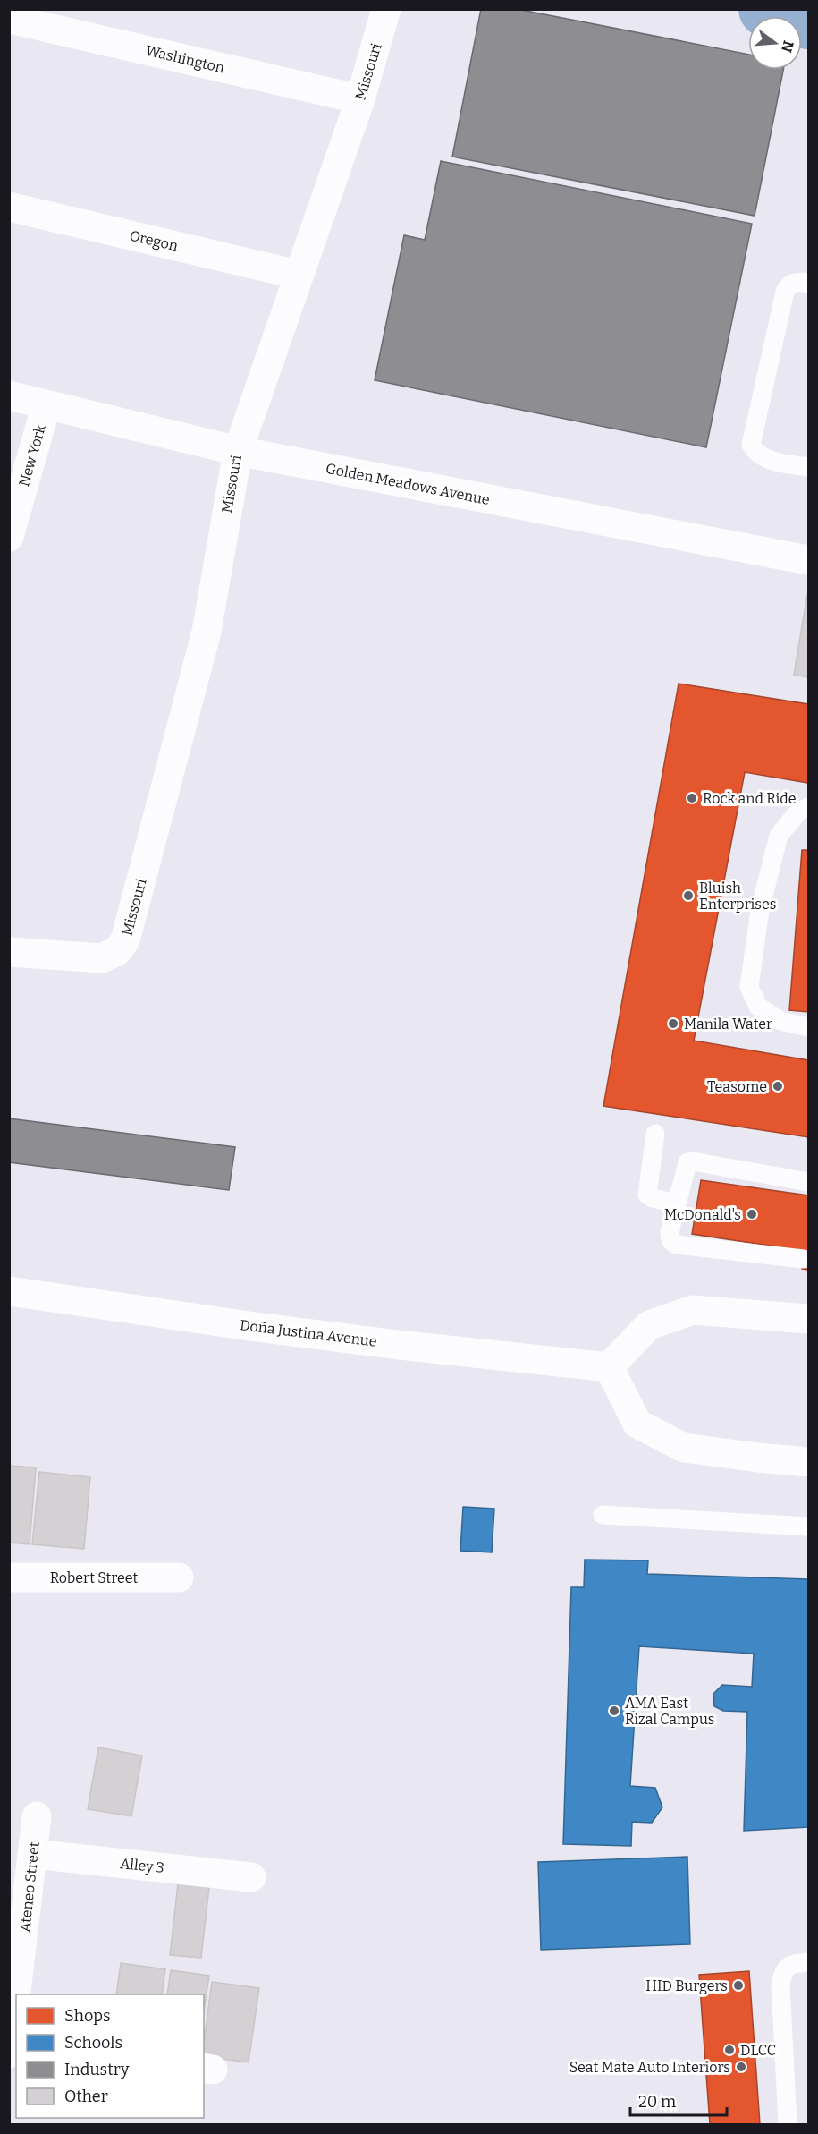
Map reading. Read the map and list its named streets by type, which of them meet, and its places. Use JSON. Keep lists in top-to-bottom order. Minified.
{"streets":{"street":["Washington","Missouri","Oregon","New York","Golden Meadows Avenue","Doña Justina Avenue","Robert Street","Alley 3","Ateneo Street"]},"crossings":[["Washington","Missouri"],["Missouri","Oregon"],["Missouri","Golden Meadows Avenue"],["New York","Golden Meadows Avenue"],["Alley 3","Ateneo Street"]],"places":["Rock and Ride","Bluish Enterprises","Manila Water","Teasome","McDonald's","AMA East Rizal Campus","HID Burgers","DLCC","Seat Mate Auto Interiors"],"legend":["Shops","Schools","Industry","Other"],"scale_bar":"20 m","north":"right"}
